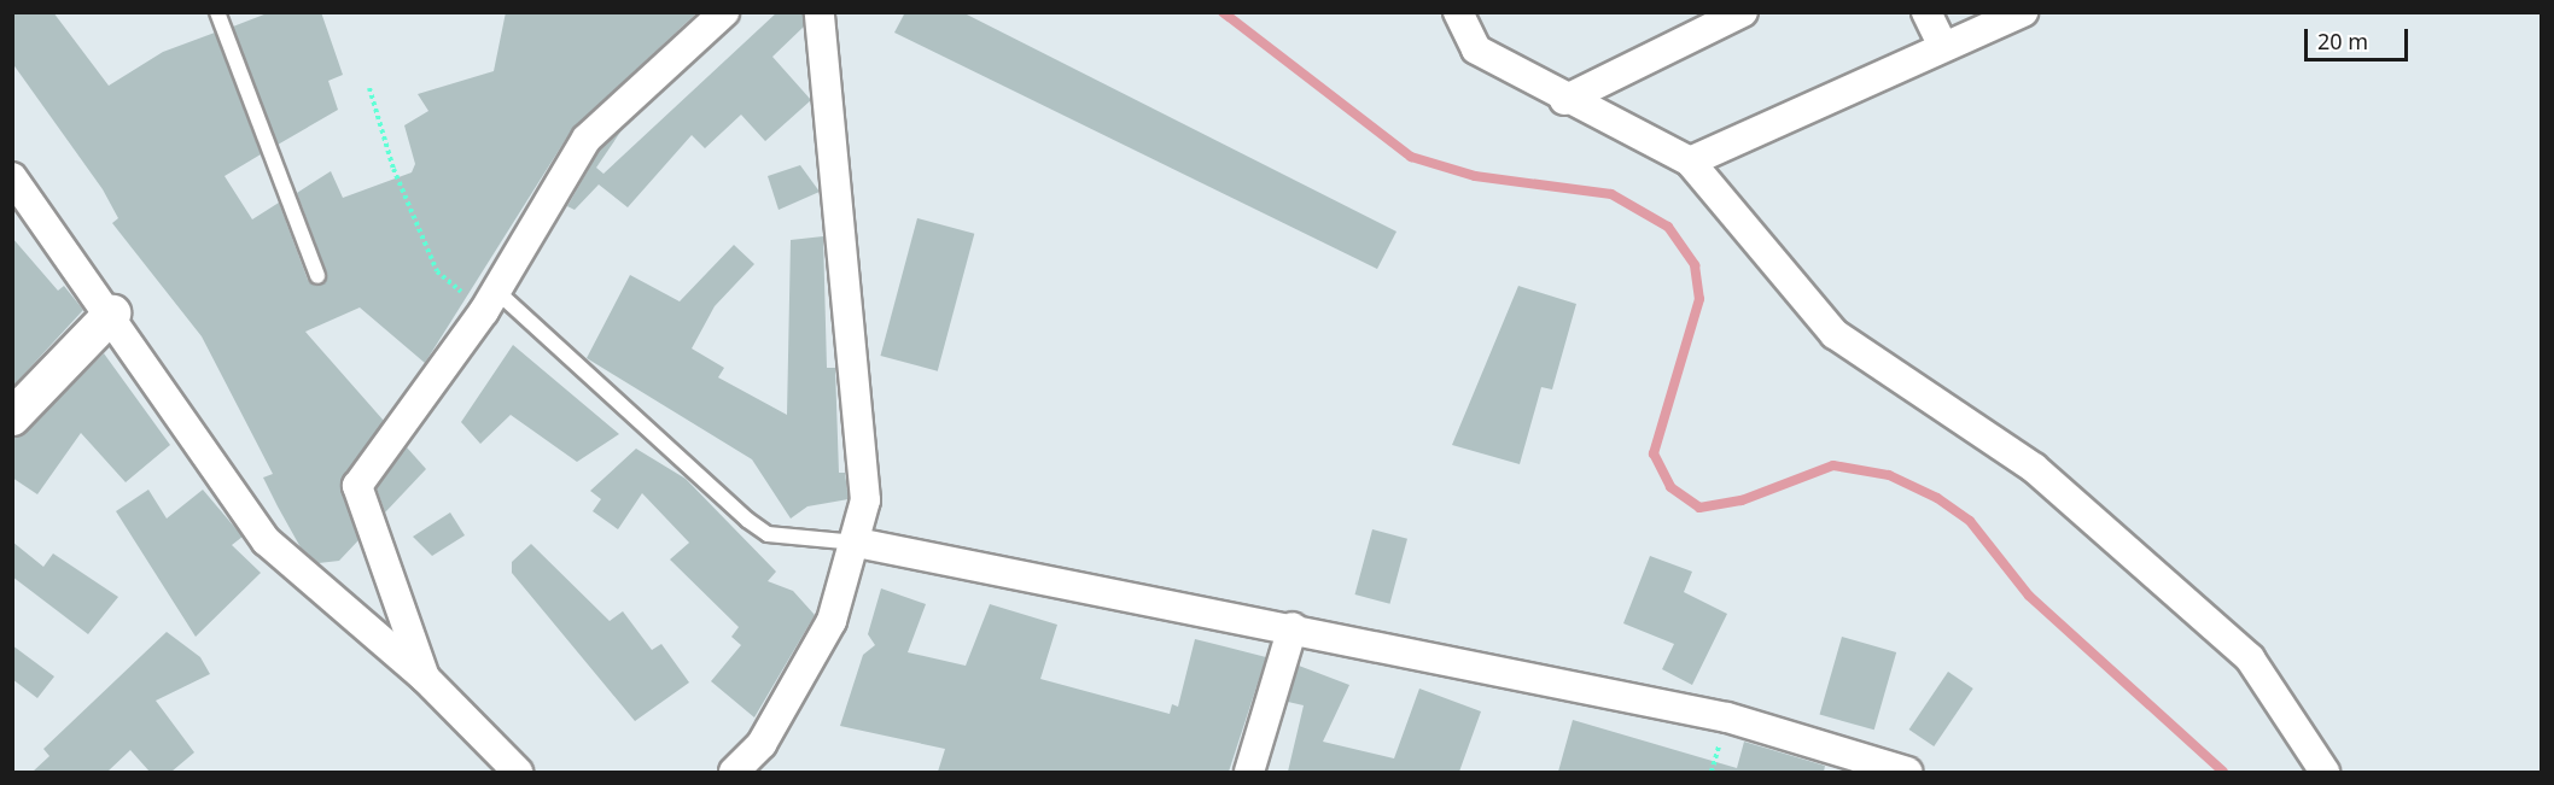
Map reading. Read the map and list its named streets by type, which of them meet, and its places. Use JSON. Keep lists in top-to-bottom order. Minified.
{"scale_bar":"20 m"}
